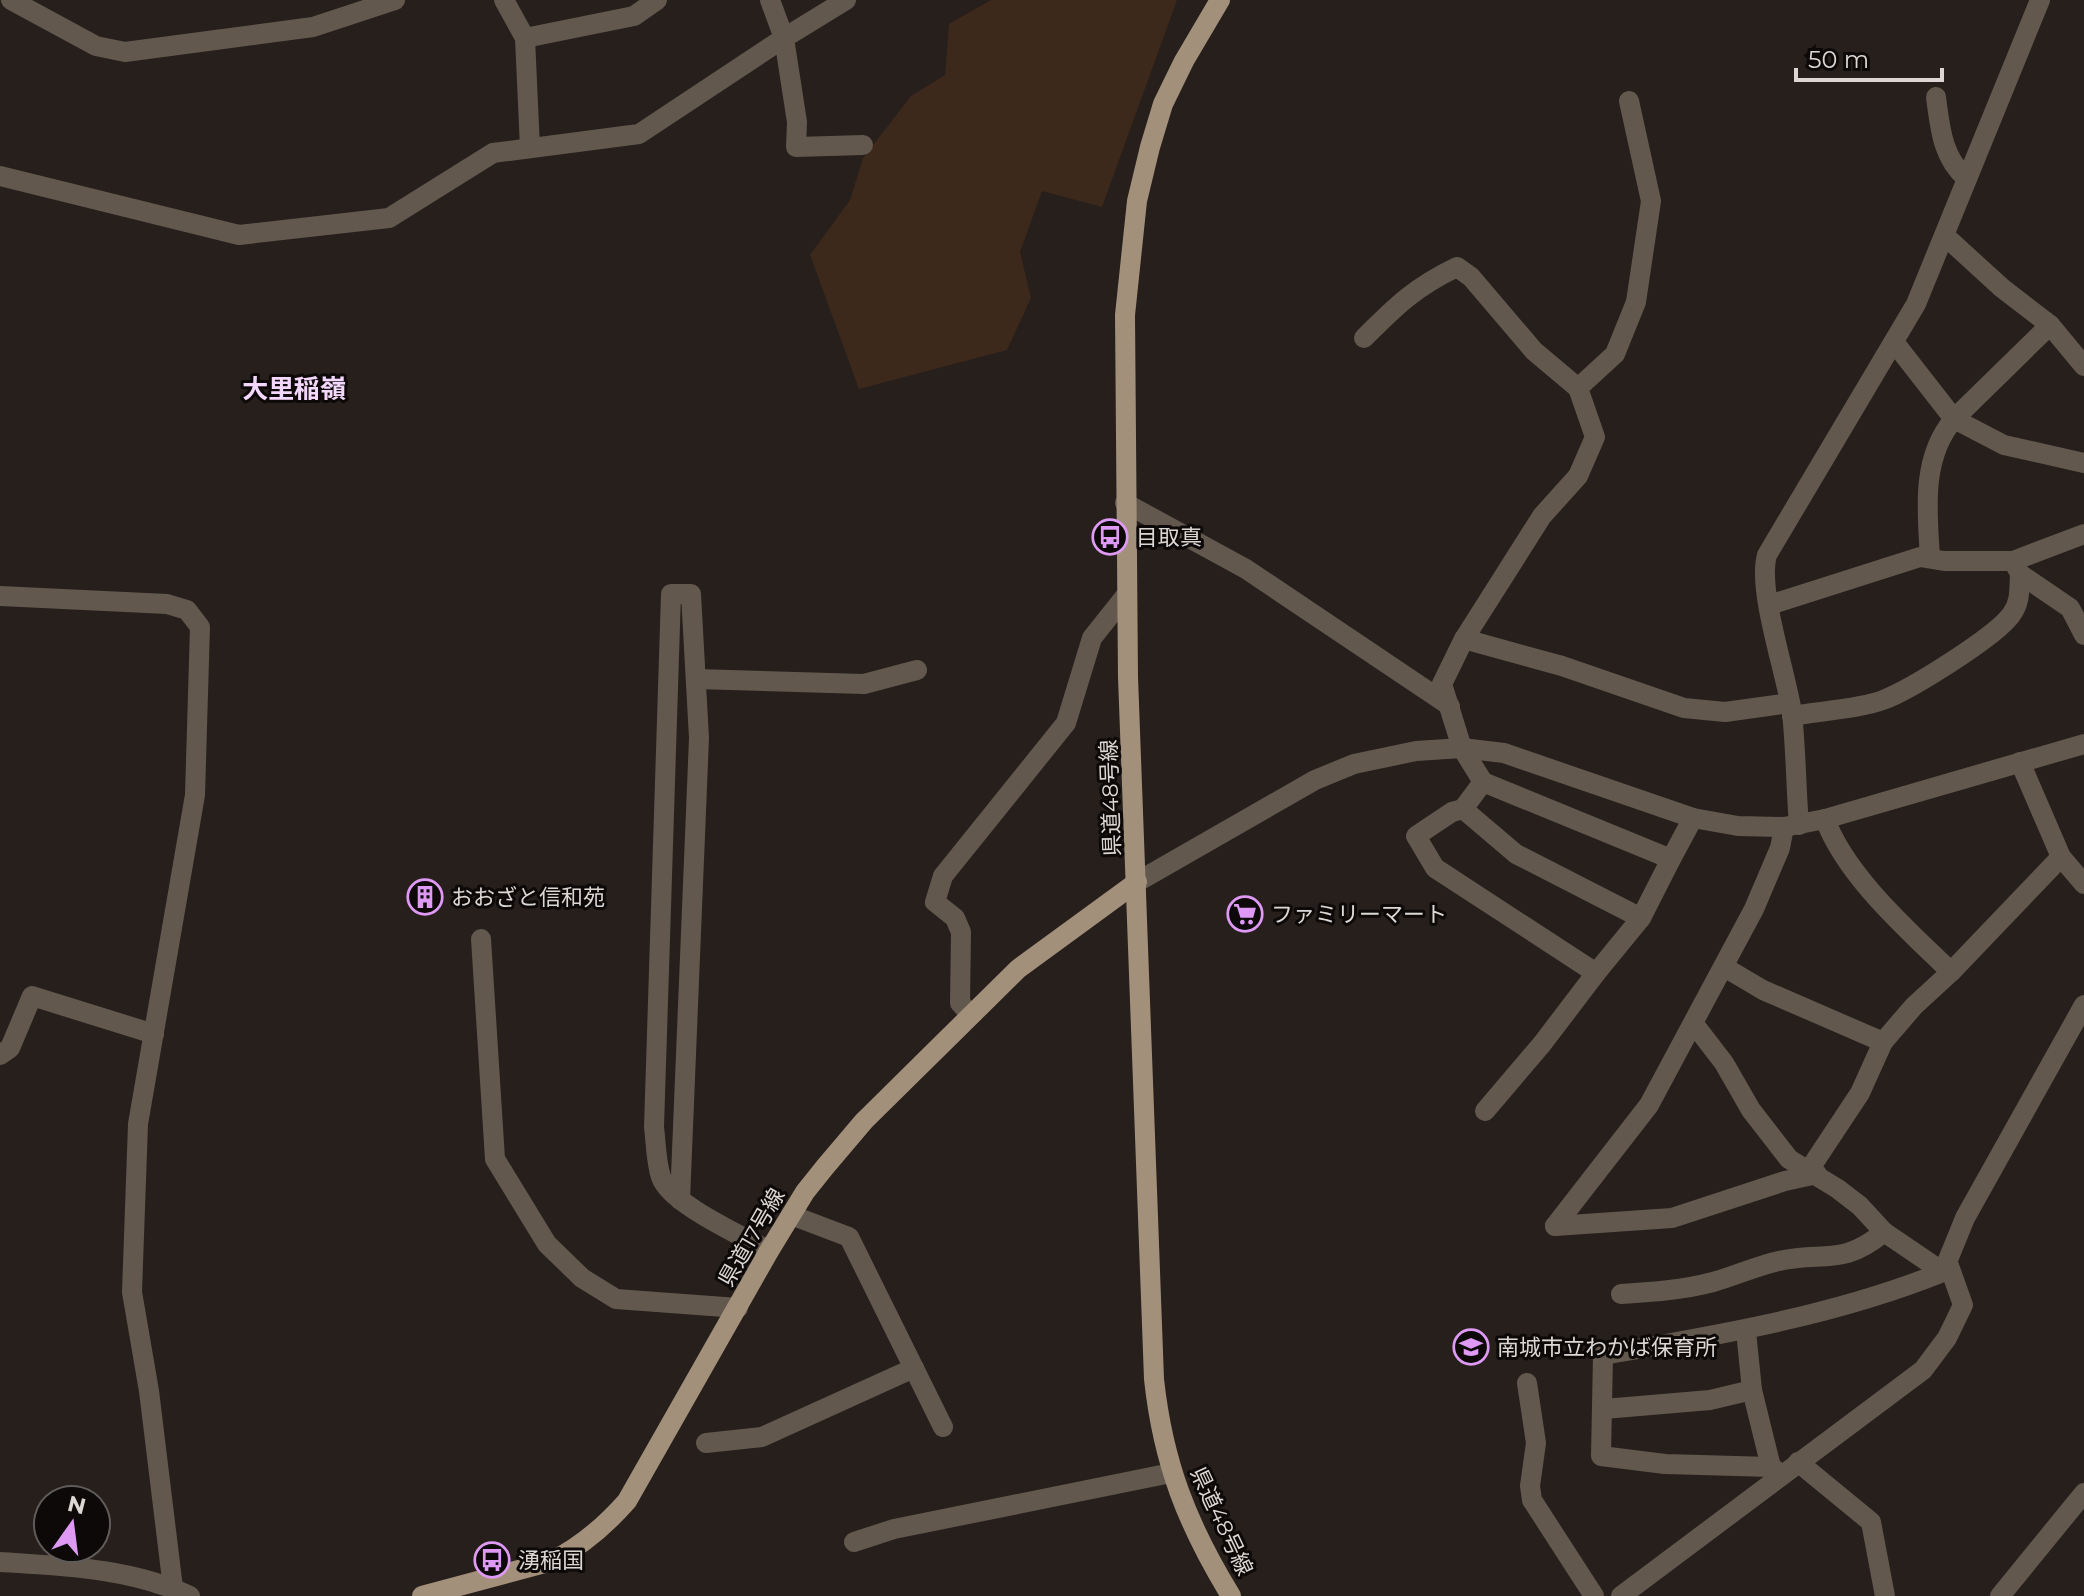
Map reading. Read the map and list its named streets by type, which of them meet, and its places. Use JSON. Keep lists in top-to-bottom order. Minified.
{"streets":{"main road":["県道48号線","県道17号線"]},"crossings":[["県道48号線","県道17号線"]],"districts":["大里稲嶺"],"places":{"bus stop":["目取真","湧稲国"],"building":["おおざと信和苑"],"supermarket":["ファミリーマート"],"school or university":["南城市立わかば保育所"]},"scale_bar":"50 m","north":"top"}
